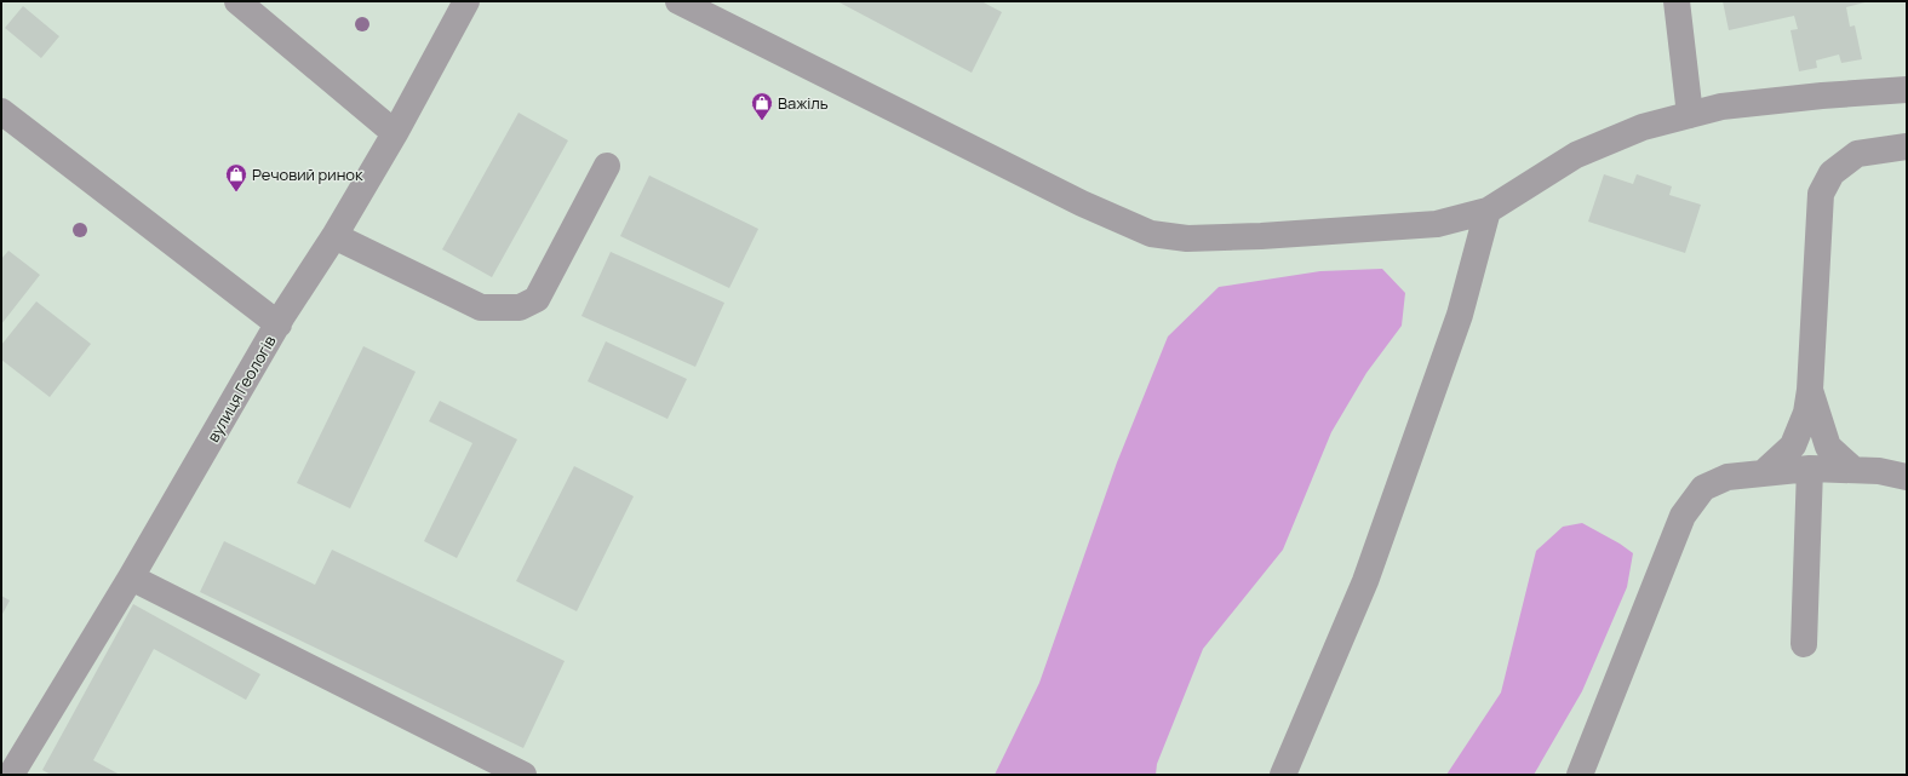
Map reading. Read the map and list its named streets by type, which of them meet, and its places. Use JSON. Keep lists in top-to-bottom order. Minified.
{"streets":{"street":["вулиця Геологів"]},"places":{"shop":["Важіль","Речовий ринок"]}}
